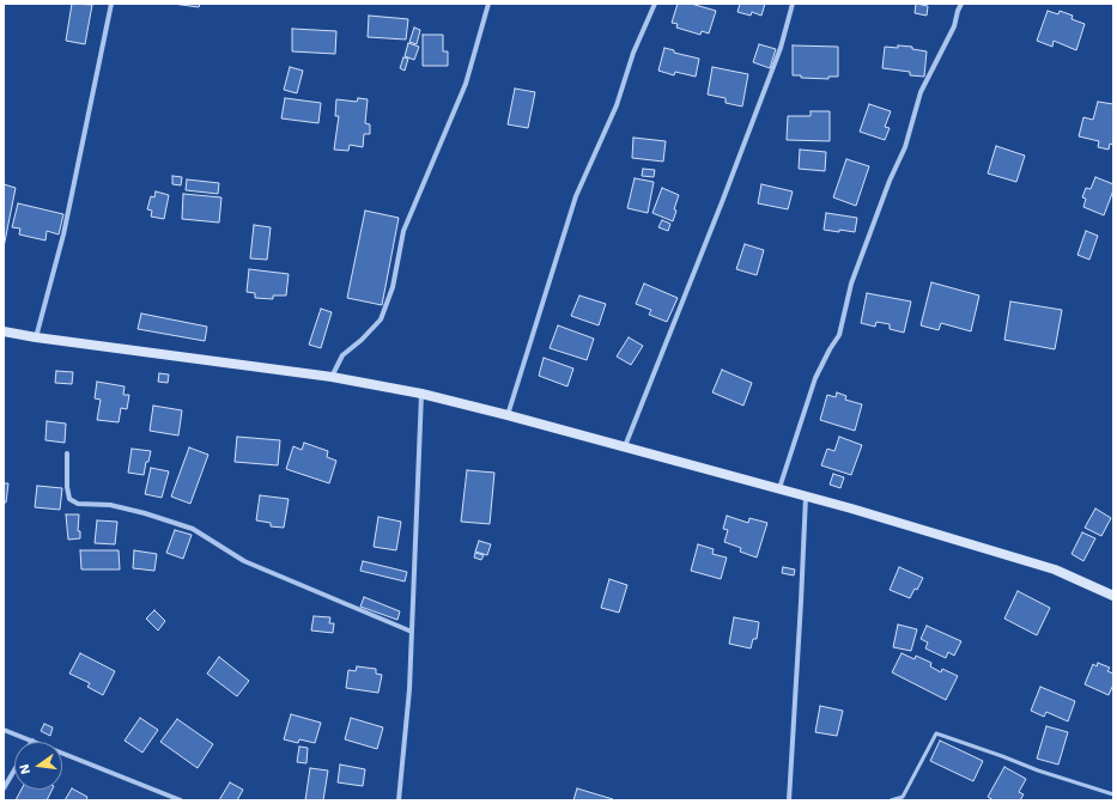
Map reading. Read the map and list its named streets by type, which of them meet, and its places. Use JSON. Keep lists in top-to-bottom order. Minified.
{"north":"left"}
